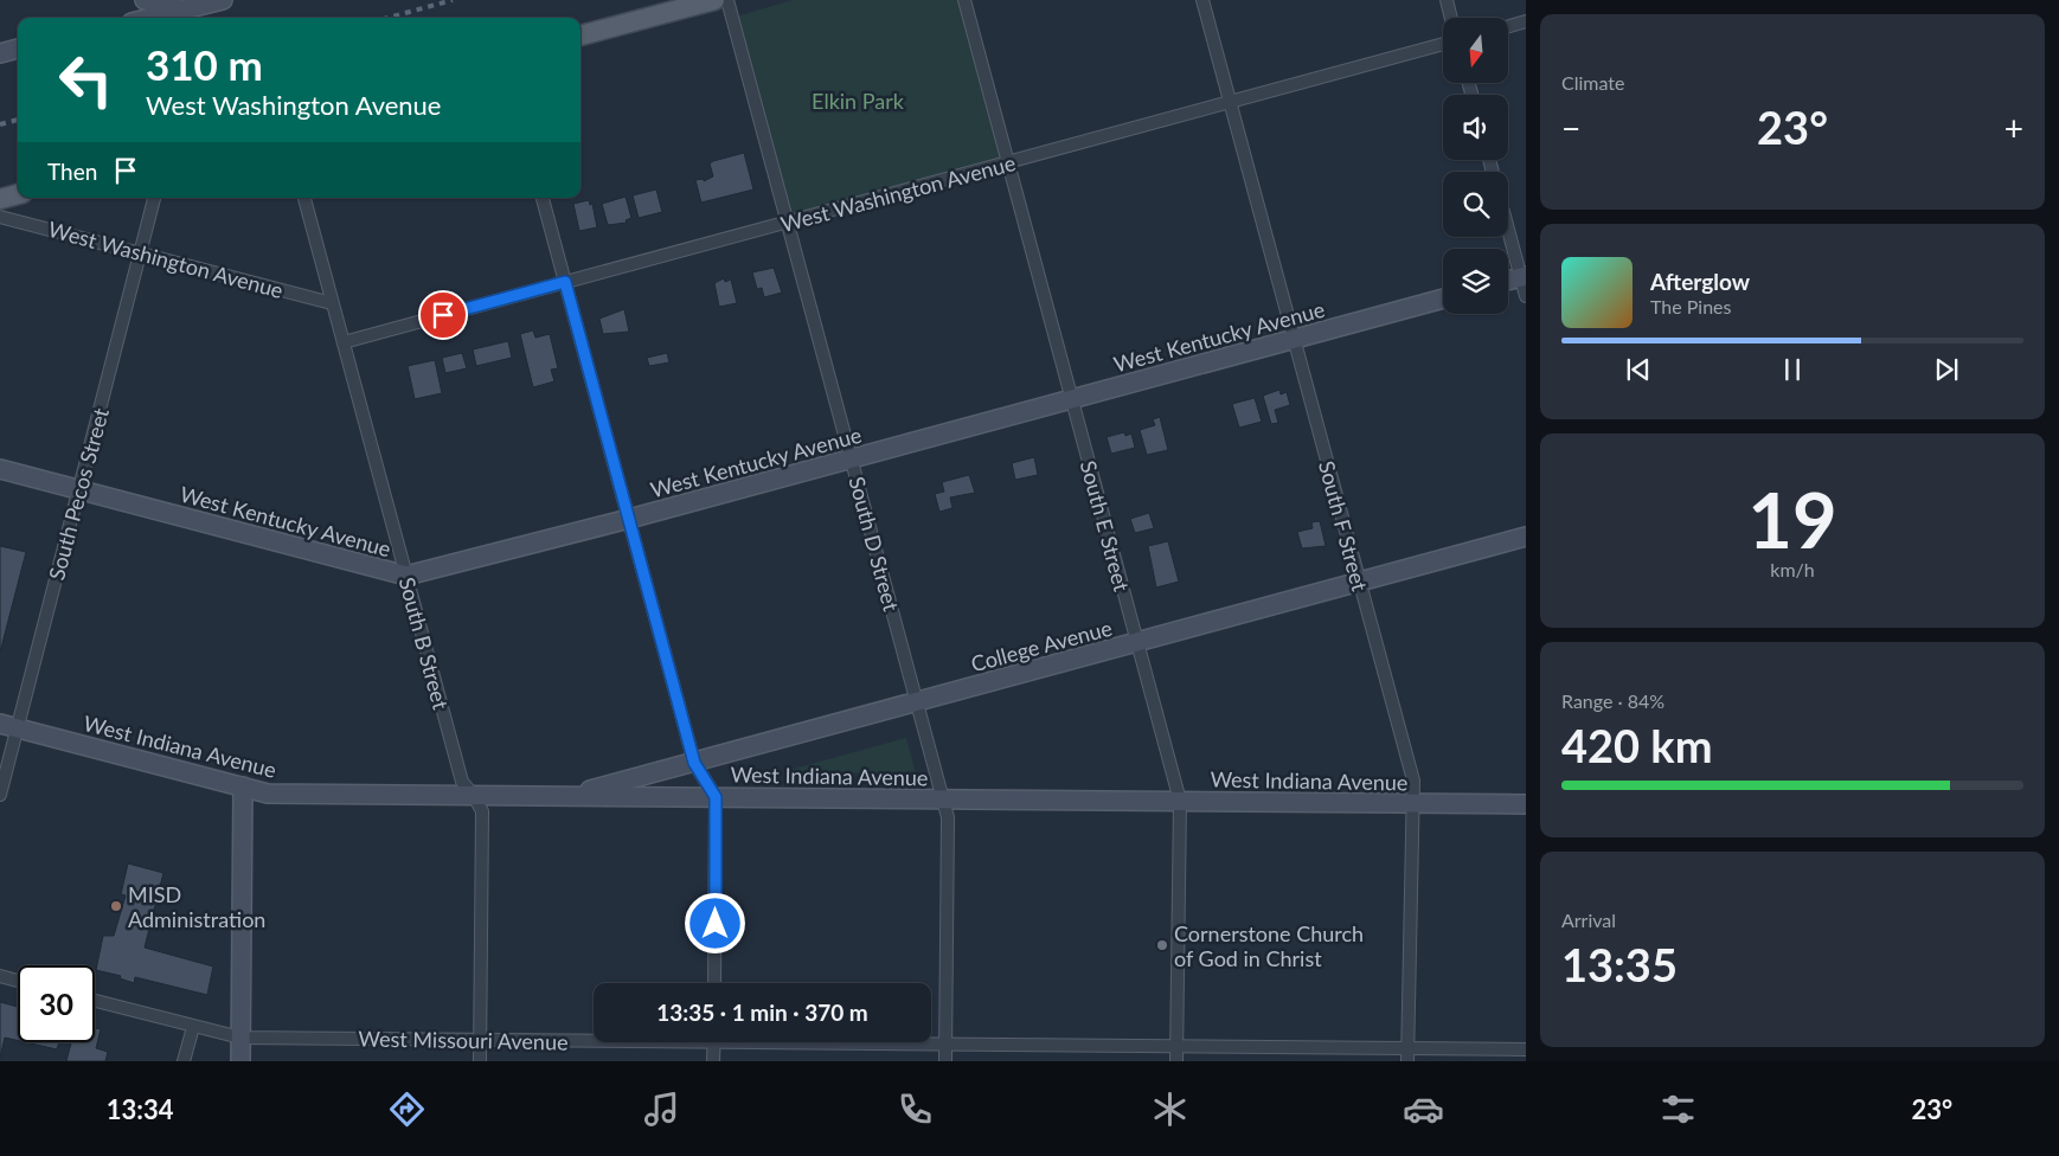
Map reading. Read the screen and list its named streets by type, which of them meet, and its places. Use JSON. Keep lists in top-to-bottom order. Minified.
{"streets":{"street":["West Washington Avenue","West Kentucky Avenue","South Pecos Street","South E Street","South F Street","South D Street","South B Street","College Avenue","West Indiana Avenue","West Missouri Avenue"]},"crossings":[["West Washington Avenue","South Pecos Street"],["West Washington Avenue","South E Street"],["West Washington Avenue","South F Street"],["West Washington Avenue","South D Street"],["West Washington Avenue","South B Street"],["West Kentucky Avenue","South Pecos Street"],["West Kentucky Avenue","South E Street"],["West Kentucky Avenue","South F Street"],["West Kentucky Avenue","South D Street"],["West Kentucky Avenue","South B Street"],["South Pecos Street","West Indiana Avenue"],["South E Street","College Avenue"],["South E Street","West Indiana Avenue"],["South E Street","West Missouri Avenue"],["South F Street","College Avenue"],["South F Street","West Indiana Avenue"],["South F Street","West Missouri Avenue"],["South D Street","College Avenue"],["South D Street","West Indiana Avenue"],["South D Street","West Missouri Avenue"],["South B Street","West Indiana Avenue"],["South B Street","West Missouri Avenue"],["College Avenue","West Indiana Avenue"]],"parks":["Elkin Park"],"places":["MISD Administration","Cornerstone Church of God in Christ"],"north":"bottom","page":{"tile":["Climate",["19","km/h"],["Range · 84%","420 km"],["Arrival","13:35"]],"turn":["310 m","West Washington Avenue"],"heat":["−","23°","+"],"then":"Then","song":["Afterglow","The Pines"],"limit":"30","trip":"13:35 · 1 min · 370 m","tabs":["13:34","23°"]}}
